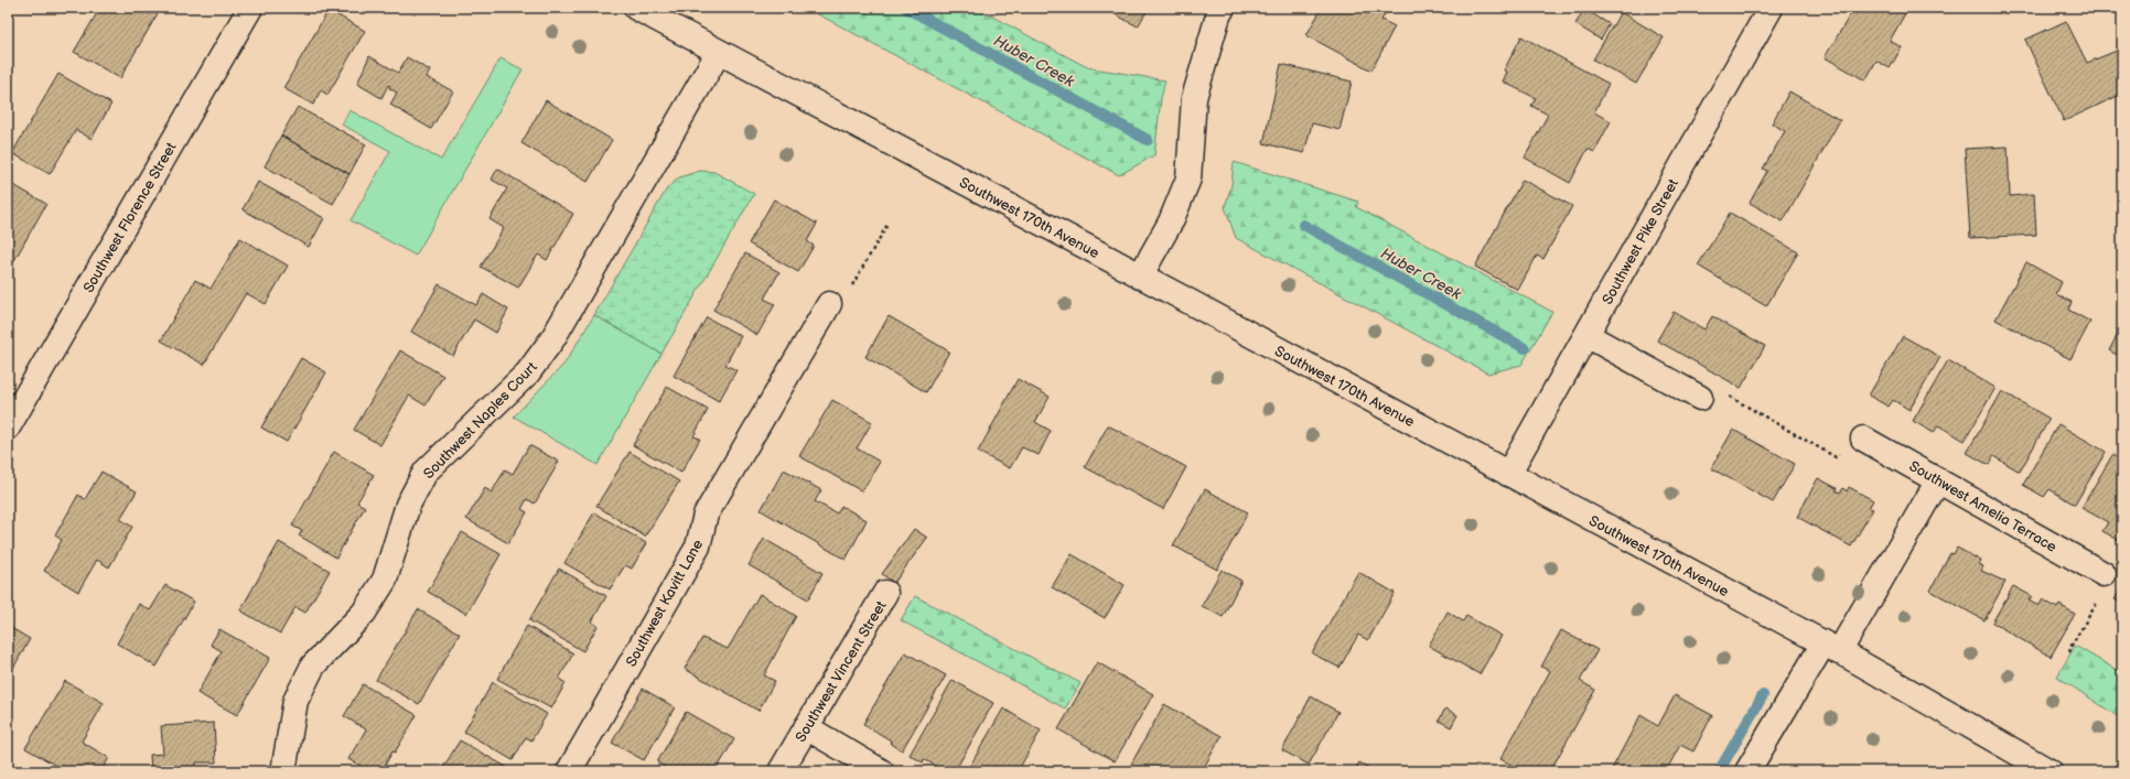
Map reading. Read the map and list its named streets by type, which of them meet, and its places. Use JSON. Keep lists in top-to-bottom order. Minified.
{"streets":{"street":["Southwest Florence Street","Southwest 170th Avenue","Southwest Pike Street","Southwest Naples Court","Southwest Amelia Terrace","Southwest Kavitt Lane","Southwest Vincent Street"]},"crossings":[["Southwest 170th Avenue","Southwest Pike Street"],["Southwest 170th Avenue","Southwest Naples Court"]],"water":["Huber Creek"]}
